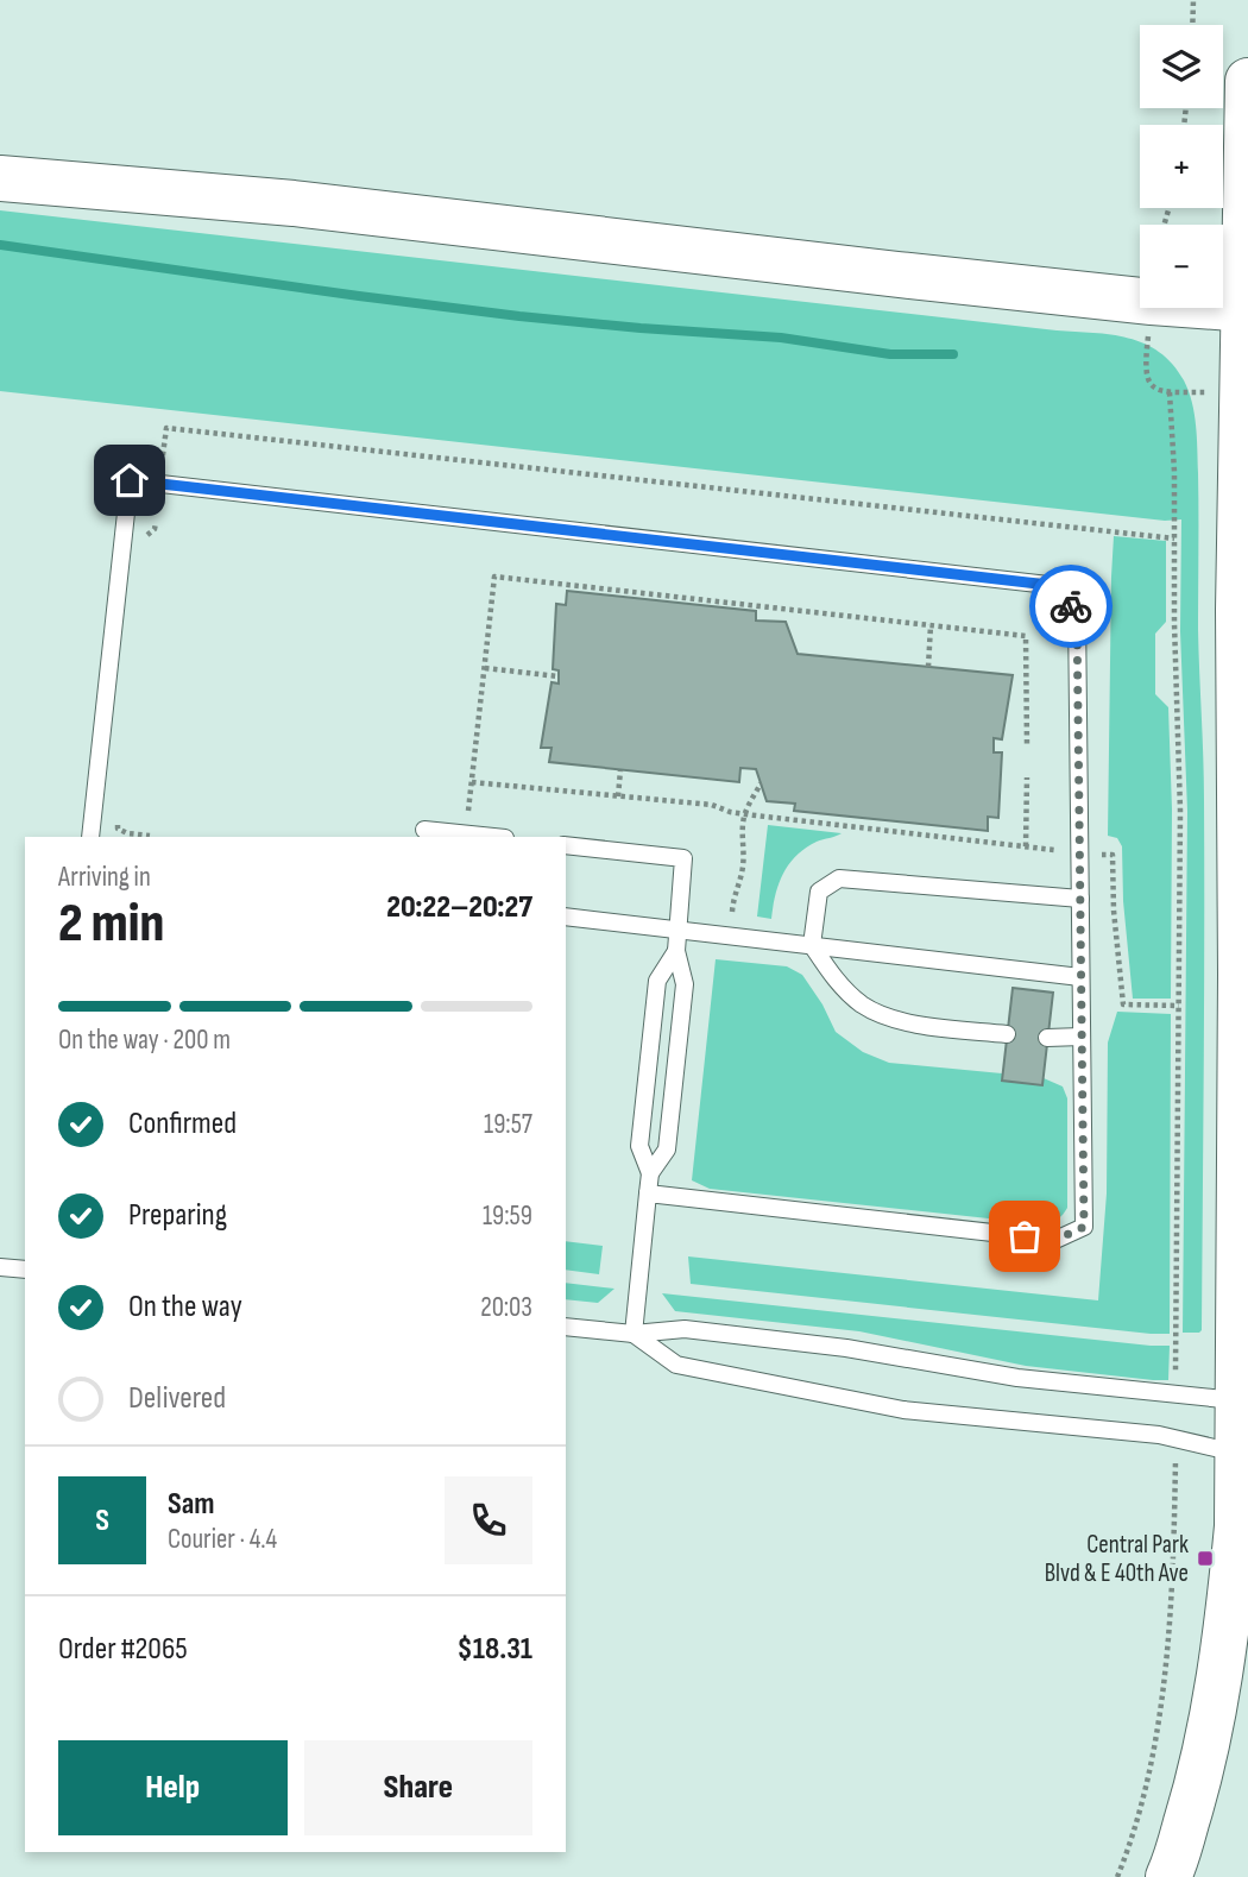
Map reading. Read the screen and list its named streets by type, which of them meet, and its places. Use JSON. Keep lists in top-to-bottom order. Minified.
{"places":{"transit":["Central Park Blvd & E 40th Ave"]},"page":{"map_buttons":["+","−"],"heading":["2 min","Arriving in","20:22–20:27"],"panel":["Sam","Courier · 4.4","Order #2065","$18.31"],"bar":"On the way · 200 m","list":[["Confirmed","19:57"],["Preparing","19:59"],["On the way","20:03"],"Delivered"],"round":"S","buttons":["Help","Share"]}}
